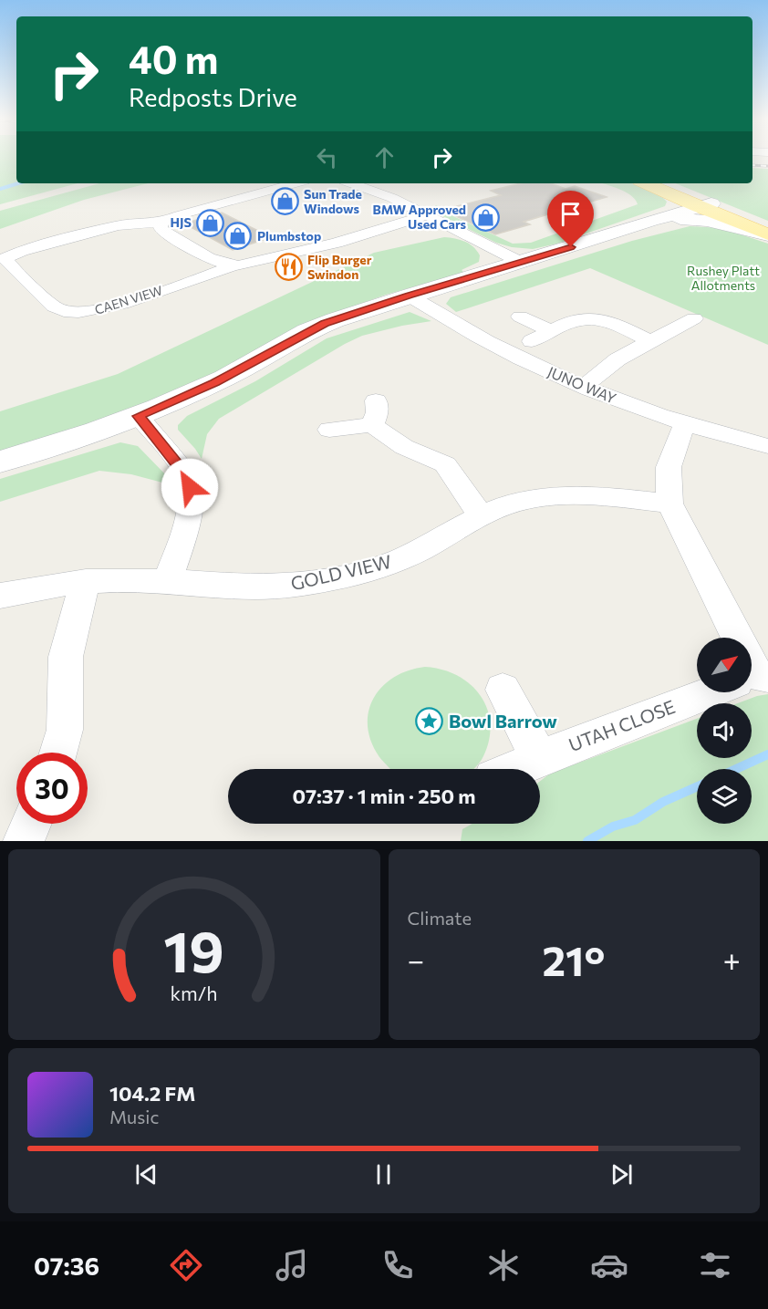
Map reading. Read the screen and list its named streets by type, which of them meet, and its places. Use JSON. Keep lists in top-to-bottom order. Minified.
{"streets":{"street":["CAEN VIEW","JUNO WAY","GOLD VIEW","UTAH CLOSE"]},"parks":["Rushey Platt Allotments"],"places":{"shop":["Sun Trade Windows","BMW Approved Used Cars","HJS","Plumbstop"],"restaurant":["Flip Burger Swindon"],"place":["Bowl Barrow"]},"north":"top right","page":{"turn":["40 m","Redposts Drive"],"limit":"30","trip":"07:37 · 1 min · 250 m","tile":"Climate","heat":["−","21°","+"],"song":["104.2 FM","Music"],"tabs":"07:36","gauge":["19","km/h"]}}
